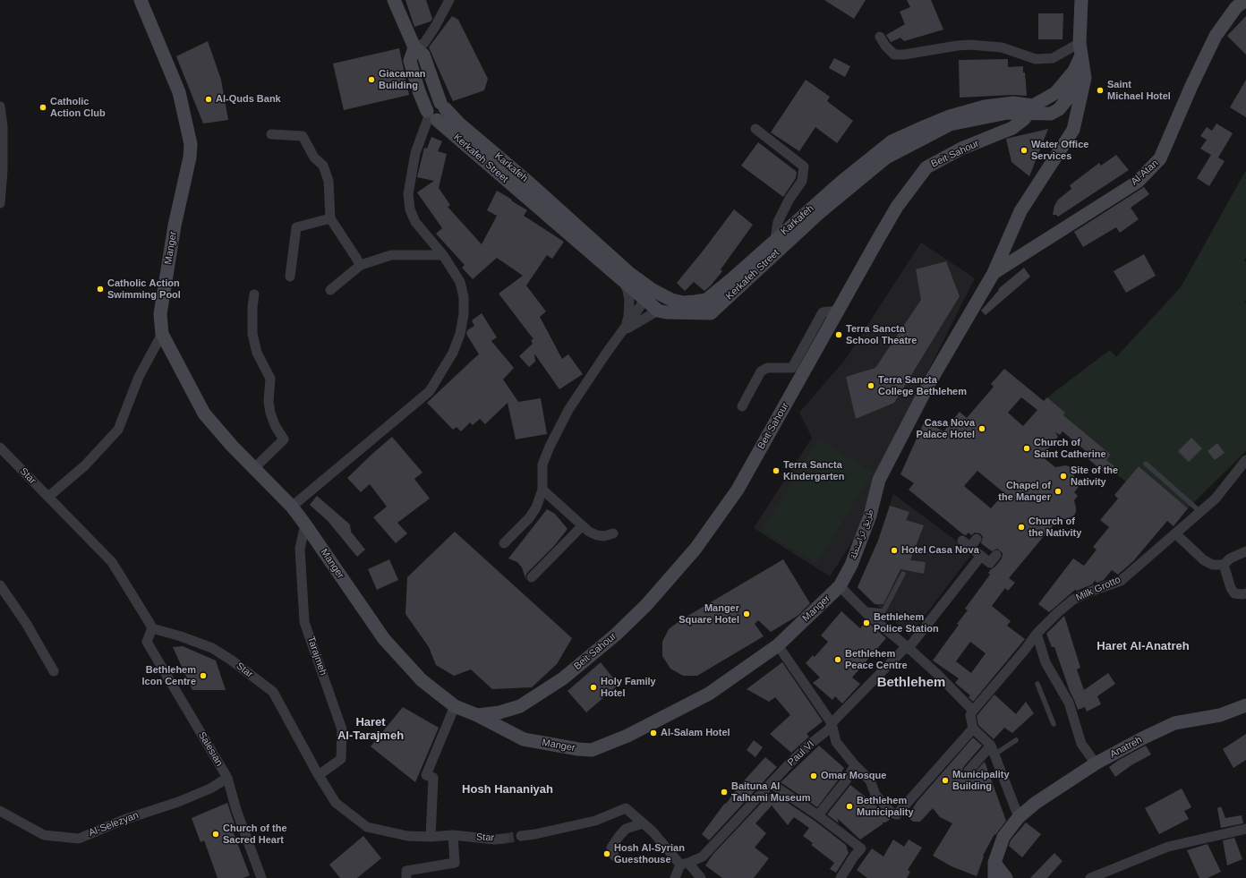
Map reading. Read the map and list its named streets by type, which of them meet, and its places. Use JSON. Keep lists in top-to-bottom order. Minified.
{"streets":{"street":["Beit Sahour","Kerkafeh Street","Karkafeh","Al-Atan","Manger","Star","طريق تراسنطة","Milk Grotto","Tarajmeh","Anatreh","Salesian","Paul VI","Al-Selezyan"]},"crossings":[["Beit Sahour","Karkafeh"],["Beit Sahour","Manger"],["Kerkafeh Street","Karkafeh"],["Al-Atan","طريق تراسنطة"],["Manger","طريق تراسنطة"],["Manger","Tarajmeh"],["Star","Tarajmeh"],["Star","Salesian"],["Salesian","Al-Selezyan"]],"districts":["Haret Al-Anatreh","Bethlehem","Haret Al-Tarajmeh","Hosh Hananiyah"],"places":["Giacaman Building","Saint Michael Hotel","Al-Quds Bank","Catholic Action Club","Water Office Services","Catholic Action Swimming Pool","Terra Sancta School Theatre","Terra Sancta College Bethlehem","Casa Nova Palace Hotel","Church of Saint Catherine","Terra Sancta Kindergarten","Site of the Nativity","Chapel of the Manger","Church of the Nativity","Hotel Casa Nova","Manger Square Hotel","Bethlehem Police Station","Bethlehem Peace Centre","Bethlehem Icon Centre","Holy Family Hotel","Al-Salam Hotel","Omar Mosque","Municipality Building","Baituna Al Talhami Museum","Bethlehem Municipality","Church of the Sacred Heart","Hosh Al-Syrian Guesthouse"]}
